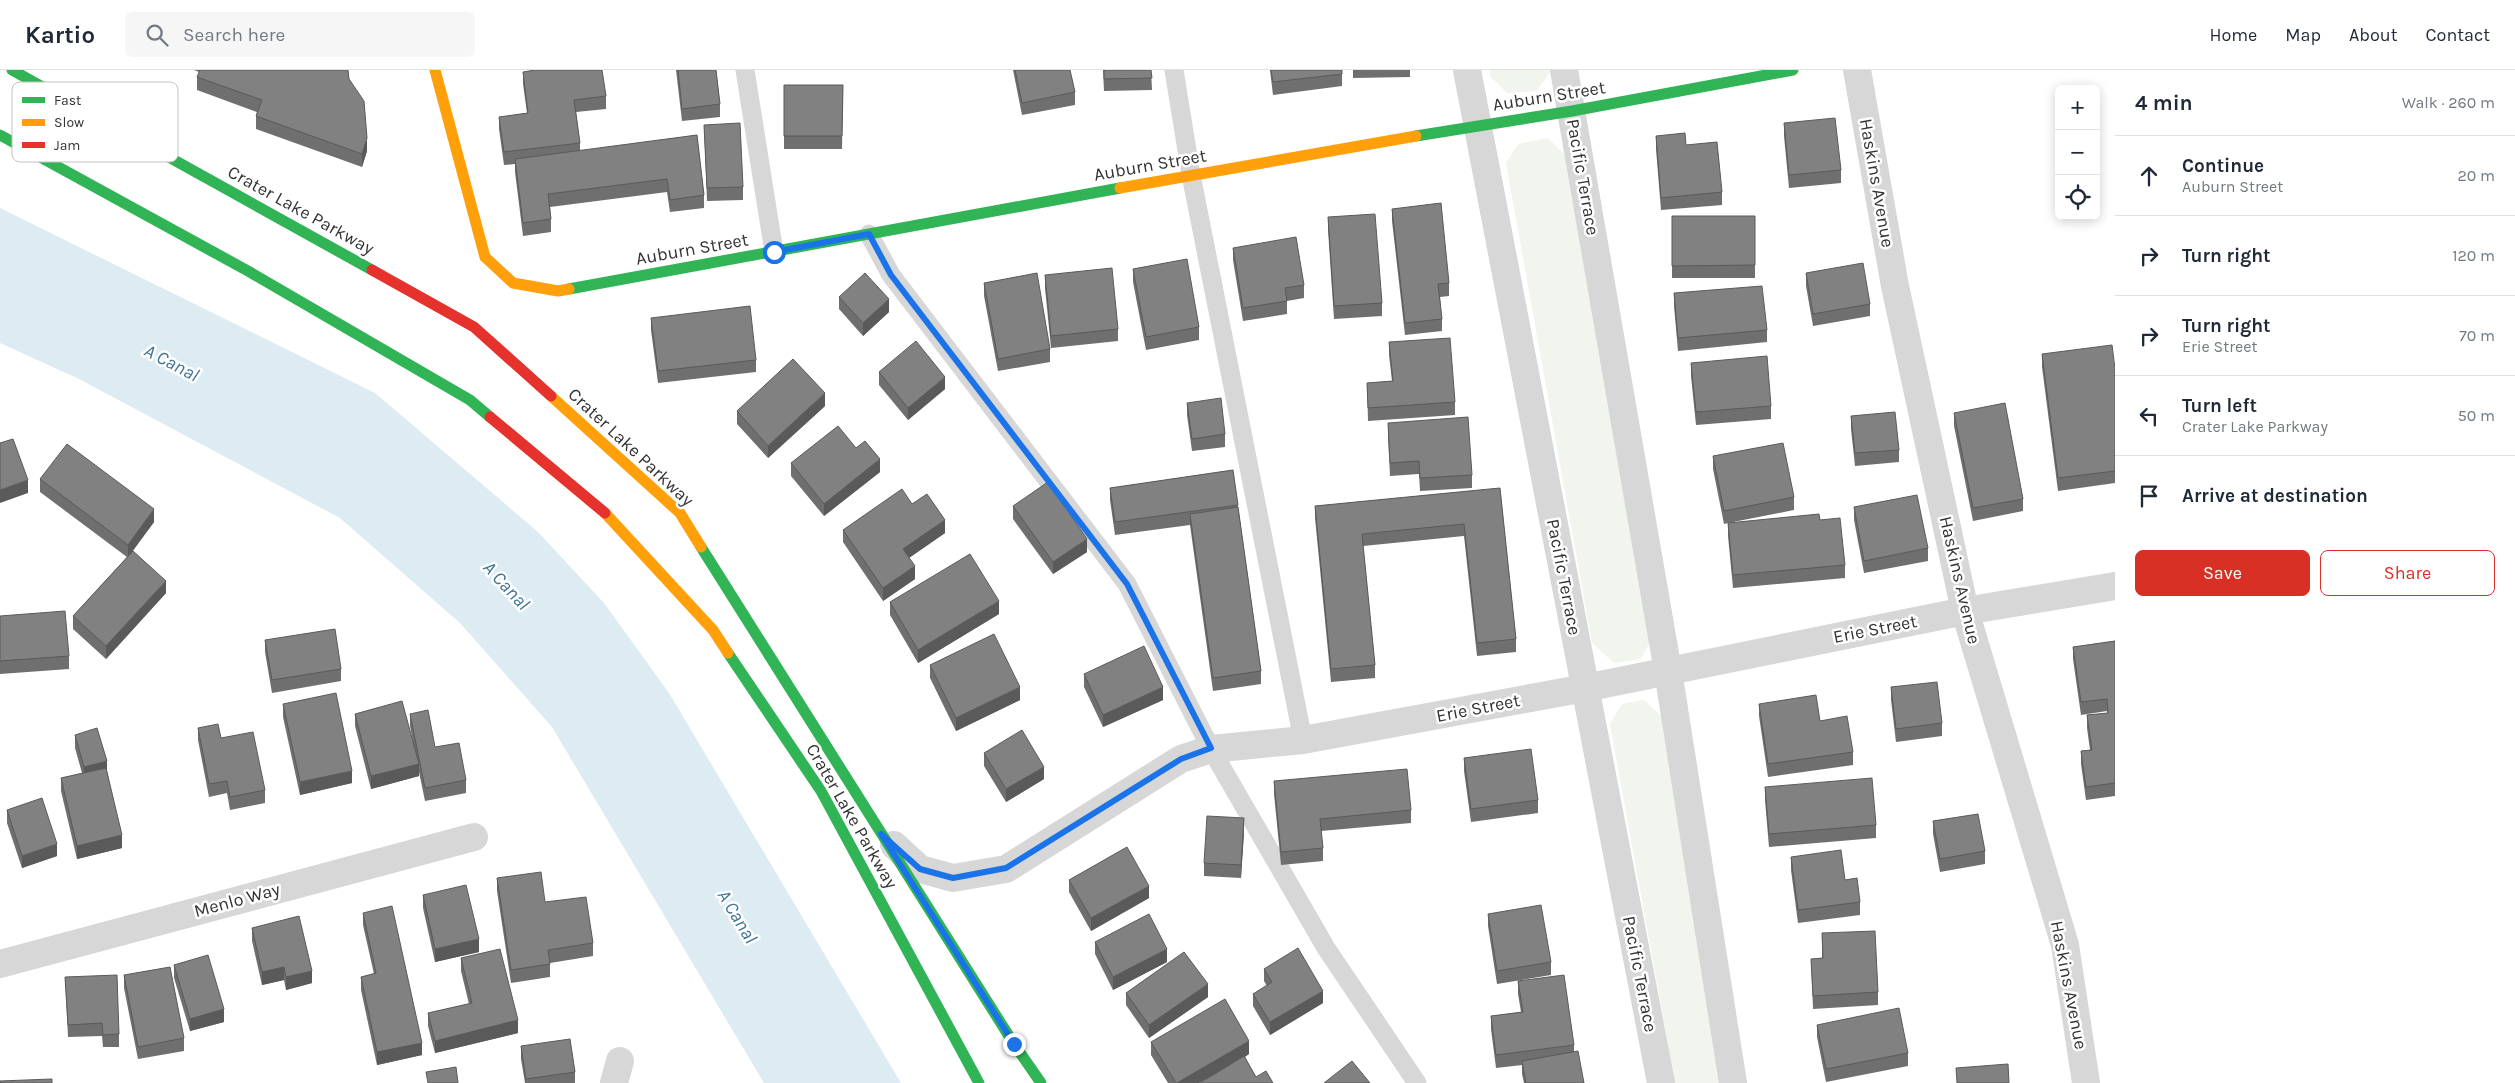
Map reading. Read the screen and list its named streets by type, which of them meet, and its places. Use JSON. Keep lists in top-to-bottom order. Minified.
{"streets":{"main road":["Auburn Street","Crater Lake Parkway"],"street":["Pacific Terrace","Haskins Avenue","Erie Street","Menlo Way"]},"crossings":[["Auburn Street","Pacific Terrace"],["Pacific Terrace","Erie Street"],["Haskins Avenue","Erie Street"],["Crater Lake Parkway","Erie Street"]],"water":["A Canal"],"legend":["Fast","Slow","Jam"],"page":{"header":"Kartio","search":"Search here","nav":["Home","Map","About","Contact"],"heading":["4 min","Walk · 260 m"],"map_buttons":["+","−"],"list":[["Continue","Auburn Street","20 m"],["Turn right","120 m"],["Turn right","Erie Street","70 m"],["Turn left","Crater Lake Parkway","50 m"],"Arrive at destination"],"buttons":["Save","Share"]}}
